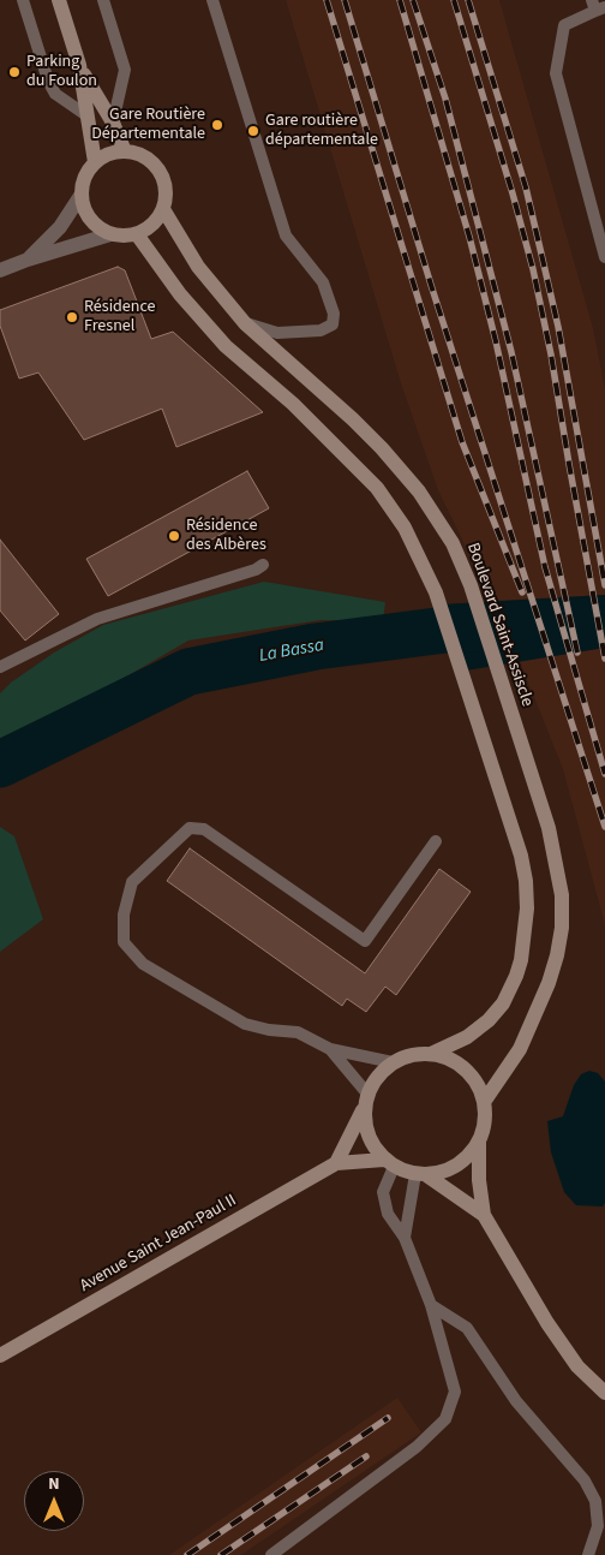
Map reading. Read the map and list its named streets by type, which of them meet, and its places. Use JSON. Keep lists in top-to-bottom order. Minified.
{"streets":{"street":["Boulevard Saint-Assiscle","Avenue Saint Jean-Paul II"]},"crossings":[["Boulevard Saint-Assiscle","Avenue Saint Jean-Paul II"]],"water":["La Bassa"],"places":["Parking du Foulon","Gare Routière Départementale","Gare routière départementale","Résidence Fresnel","Résidence des Albères"],"north":"top"}
